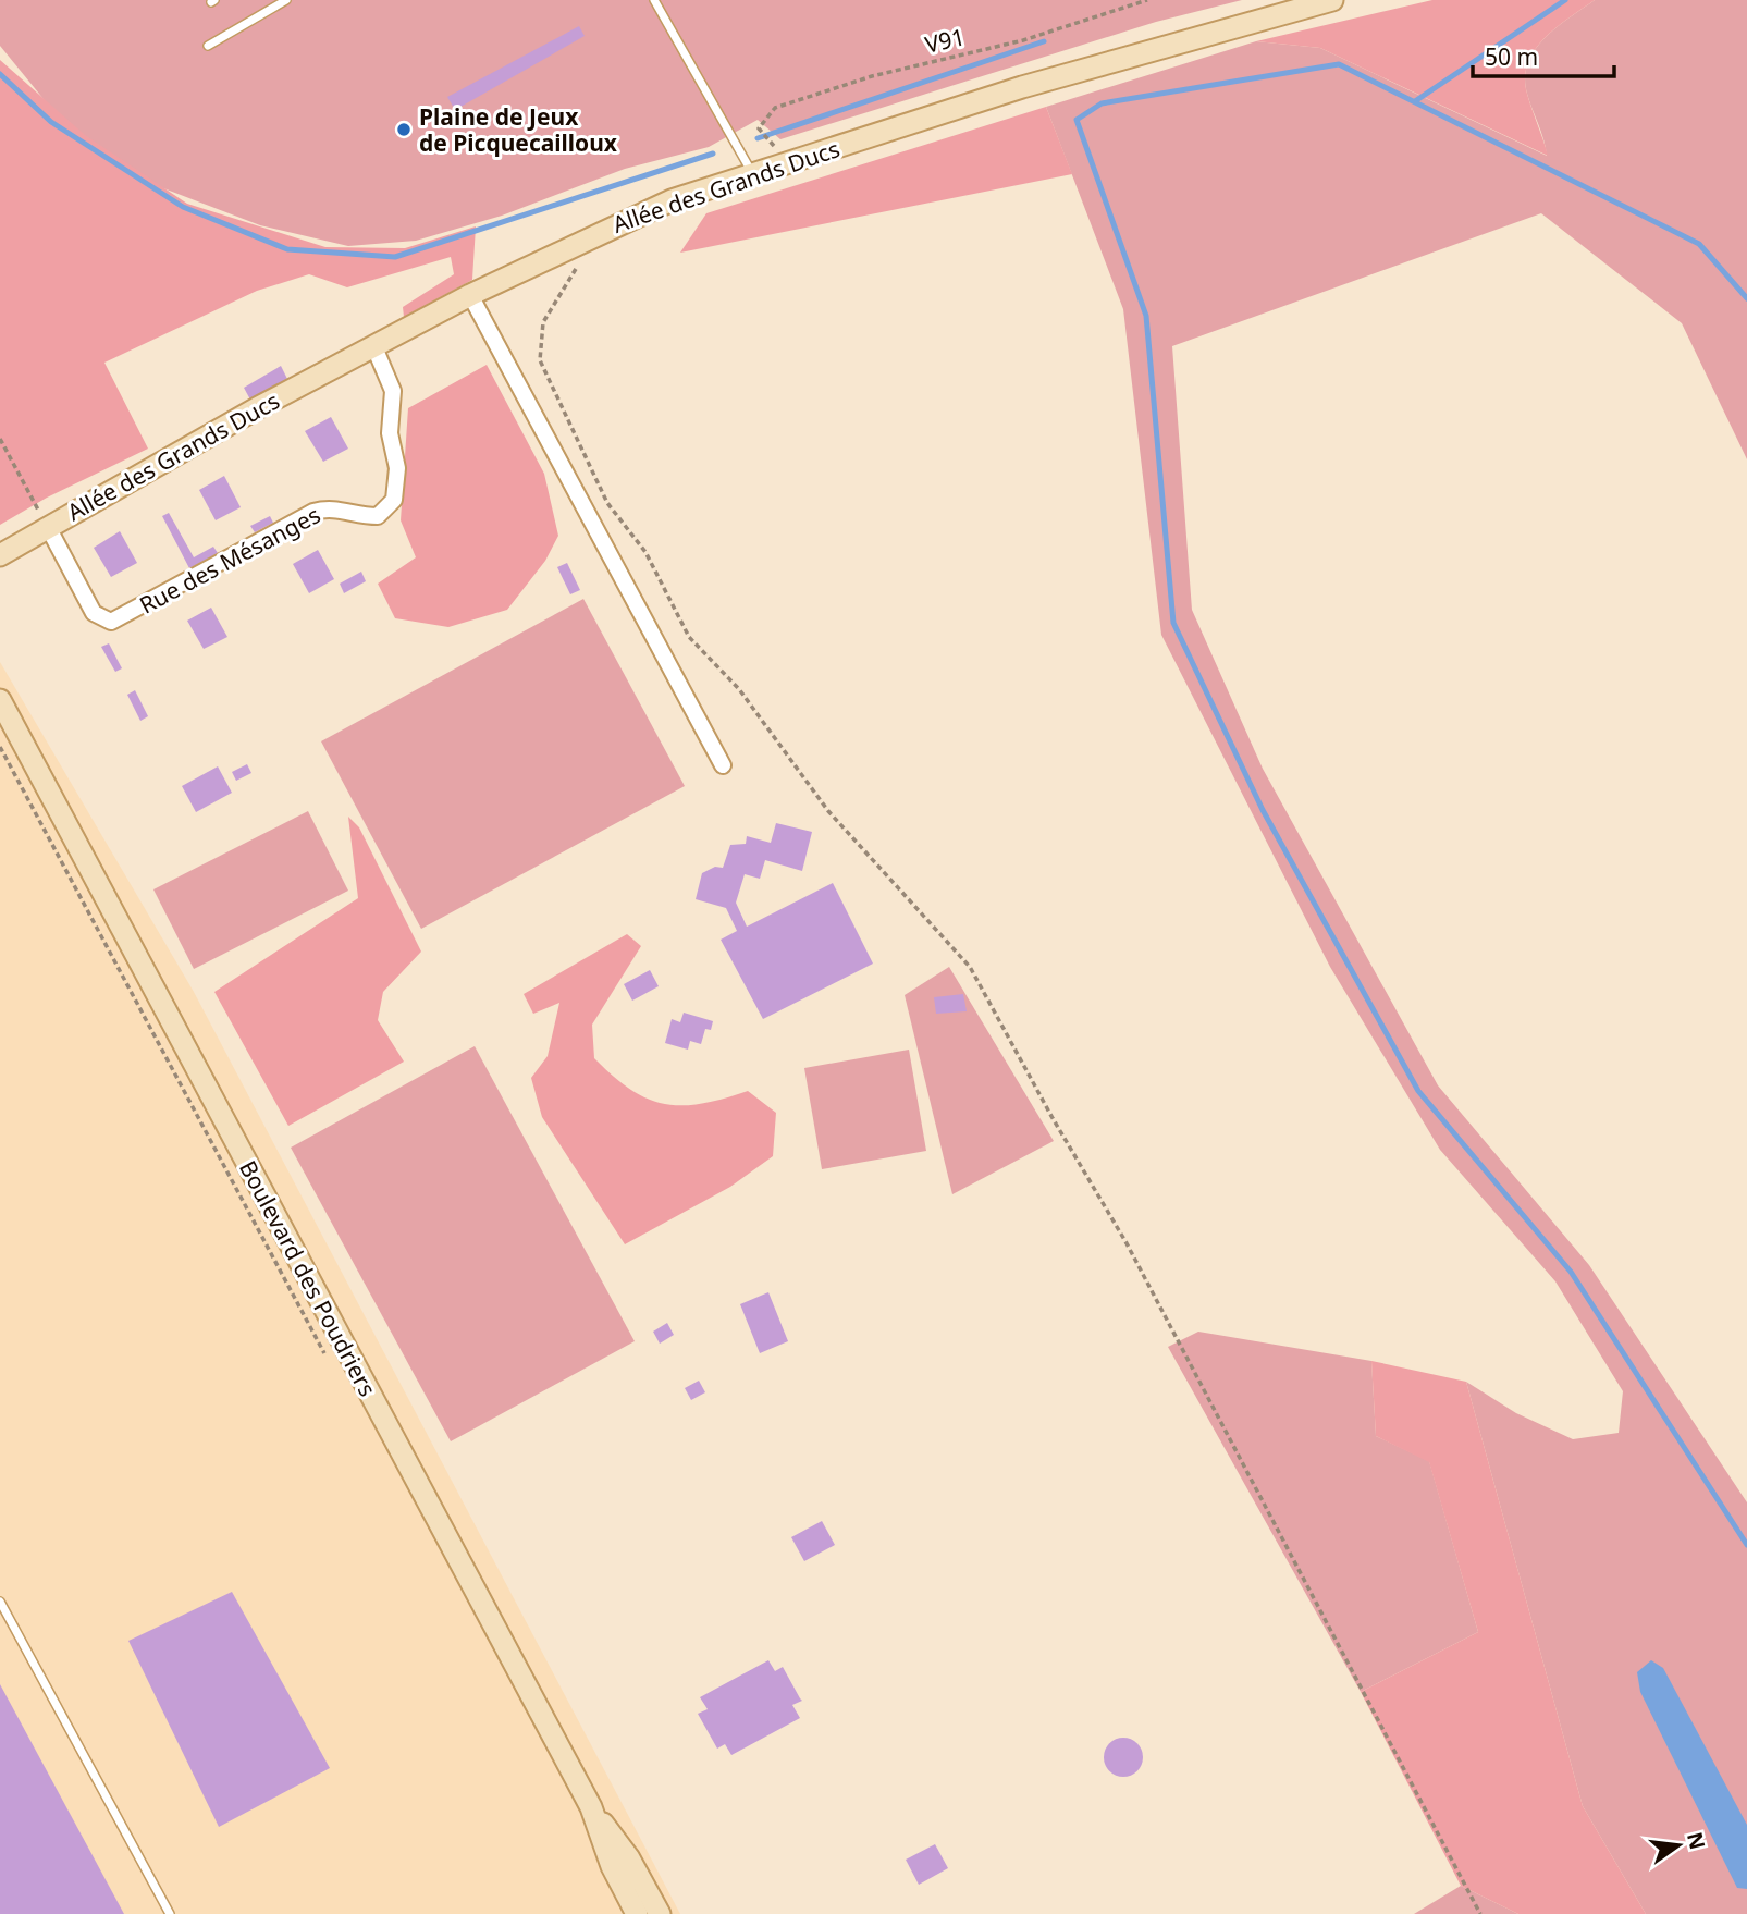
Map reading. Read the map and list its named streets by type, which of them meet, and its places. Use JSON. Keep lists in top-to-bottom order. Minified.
{"streets":{"main road":["Allée des Grands Ducs","Boulevard des Poudriers"],"street":["Rue des Mésanges"],"path":["V91"]},"crossings":[["V91","Allée des Grands Ducs"],["Allée des Grands Ducs","Rue des Mésanges"]],"places":["Plaine de Jeux de Picquecailloux"],"scale_bar":"50 m","north":"right"}
